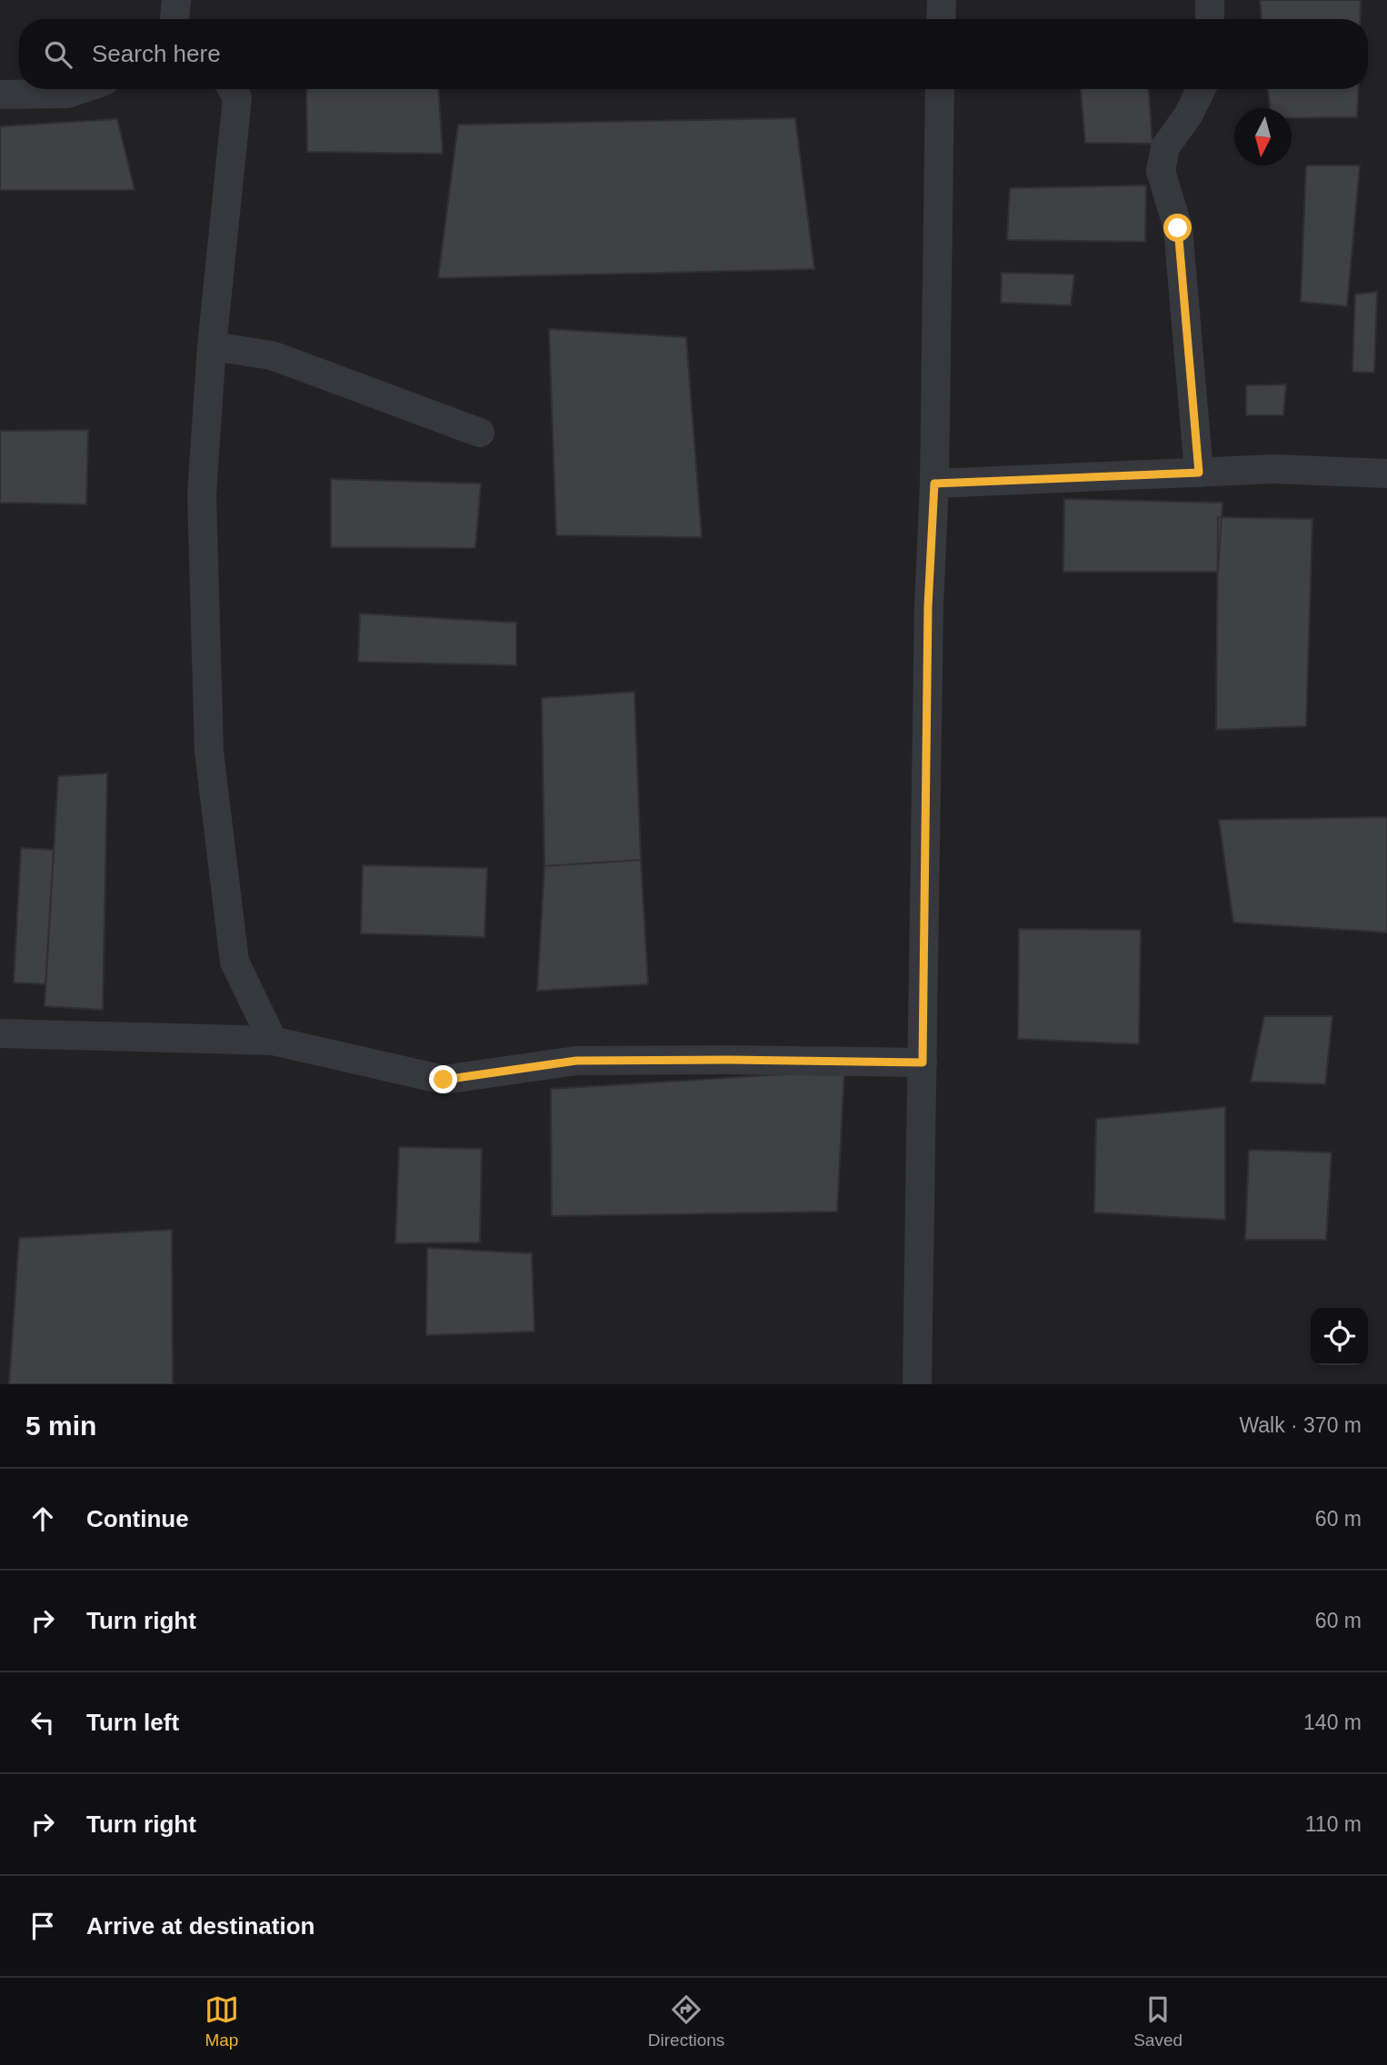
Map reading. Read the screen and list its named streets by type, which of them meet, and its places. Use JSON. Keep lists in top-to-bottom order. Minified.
{"north":"bottom","page":{"search":"Search here","heading":["5 min","Walk · 370 m"],"list":[["Continue","60 m"],["Turn right","60 m"],["Turn left","140 m"],["Turn right","110 m"],"Arrive at destination"],"nav":["Map","Directions","Saved"]}}
